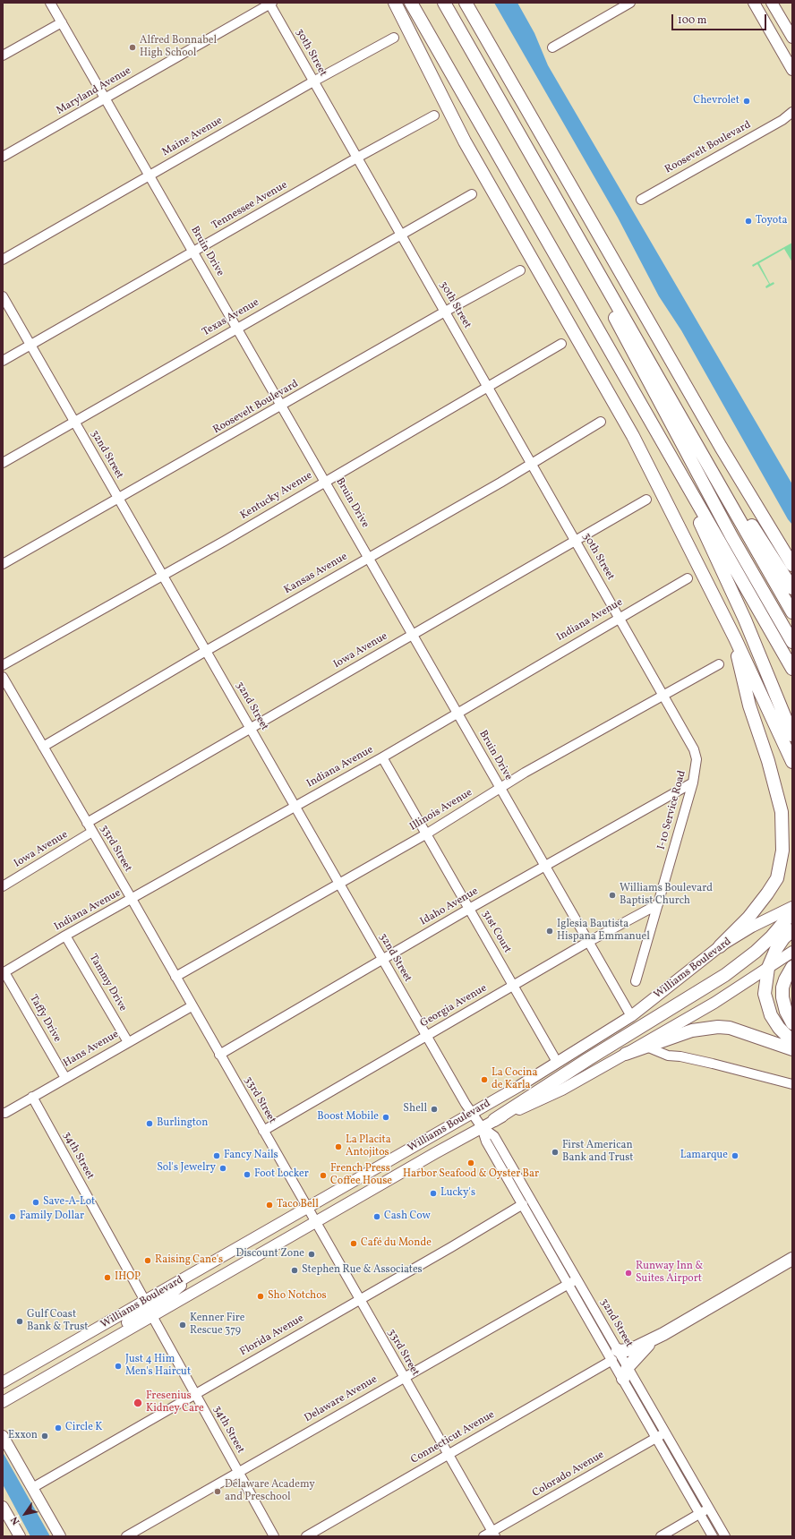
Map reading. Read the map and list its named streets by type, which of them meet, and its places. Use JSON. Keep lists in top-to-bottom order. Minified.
{"streets":{"main road":["Williams Boulevard"],"street":["30th Street","Maryland Avenue","Maine Avenue","Roosevelt Boulevard","Tennessee Avenue","Bruin Drive","Texas Avenue","32nd Street","Kentucky Avenue","Kansas Avenue","Indiana Avenue","Iowa Avenue","Illinois Avenue","I-10 Service Road","33rd Street","Idaho Avenue","31st Court","Tammy Drive","Georgia Avenue","Taffy Drive","Hans Avenue","34th Street","Florida Avenue","Delaware Avenue","Connecticut Avenue","Colorado Avenue"]},"crossings":[["30th Street","Maryland Avenue"],["30th Street","Maine Avenue"],["30th Street","Roosevelt Boulevard"],["30th Street","Tennessee Avenue"],["30th Street","Texas Avenue"],["30th Street","Kentucky Avenue"],["30th Street","Kansas Avenue"],["30th Street","Indiana Avenue"],["30th Street","Iowa Avenue"],["30th Street","I-10 Service Road"],["Maryland Avenue","Bruin Drive"],["Maine Avenue","Bruin Drive"],["Roosevelt Boulevard","Bruin Drive"],["Roosevelt Boulevard","32nd Street"],["Tennessee Avenue","Bruin Drive"],["Tennessee Avenue","32nd Street"],["Bruin Drive","Texas Avenue"],["Bruin Drive","Kentucky Avenue"],["Bruin Drive","Kansas Avenue"],["Bruin Drive","Indiana Avenue"],["Bruin Drive","Iowa Avenue"],["Bruin Drive","Illinois Avenue"],["Bruin Drive","Idaho Avenue"],["Bruin Drive","Williams Boulevard"],["Bruin Drive","Georgia Avenue"],["Texas Avenue","32nd Street"],["32nd Street","Kentucky Avenue"],["32nd Street","Kansas Avenue"],["32nd Street","Indiana Avenue"],["32nd Street","Iowa Avenue"],["32nd Street","Illinois Avenue"],["32nd Street","Idaho Avenue"],["32nd Street","Williams Boulevard"],["32nd Street","Georgia Avenue"],["32nd Street","Florida Avenue"],["32nd Street","Delaware Avenue"],["32nd Street","Connecticut Avenue"],["32nd Street","Colorado Avenue"],["Kansas Avenue","33rd Street"],["Indiana Avenue","I-10 Service Road"],["Indiana Avenue","33rd Street"],["Indiana Avenue","31st Court"],["Indiana Avenue","Tammy Drive"],["Indiana Avenue","Taffy Drive"],["Iowa Avenue","33rd Street"],["Illinois Avenue","I-10 Service Road"],["Illinois Avenue","33rd Street"],["Illinois Avenue","31st Court"],["I-10 Service Road","Idaho Avenue"],["I-10 Service Road","Georgia Avenue"],["33rd Street","Idaho Avenue"],["33rd Street","Williams Boulevard"],["33rd Street","Georgia Avenue"],["33rd Street","Hans Avenue"],["33rd Street","Florida Avenue"],["33rd Street","Delaware Avenue"],["33rd Street","Connecticut Avenue"],["33rd Street","Colorado Avenue"],["Idaho Avenue","31st Court"],["31st Court","Williams Boulevard"],["31st Court","Georgia Avenue"],["Williams Boulevard","34th Street"],["Tammy Drive","Hans Avenue"],["Taffy Drive","Hans Avenue"],["Hans Avenue","34th Street"],["34th Street","Florida Avenue"],["34th Street","Delaware Avenue"]],"places":["Alfred Bonnabel High School","Chevrolet","Toyota","Williams Boulevard Baptist Church","Iglesia Bautista Hispana Emmanuel","La Cocina de Karla","Shell","Boost Mobile","Burlington","La Placita Antojitos","First American Bank and Trust","Fancy Nails","Lamarque","Harbor Seafood & Oyster Bar","Sol's Jewelry","Foot Locker","French Press Coffee House","Lucky's","Save-A-Lot","Taco Bell","Family Dollar","Cash Cow","Café du Monde","Discount Zone","Raising Cane's","Stephen Rue & Associates","Runway Inn & Suites Airport","IHOP","Sho Notchos","Gulf Coast Bank & Trust","Kenner Fire Rescue 379","Just 4 Him Men's Haircut","Fresenius Kidney Care","Circle K","Exxon","Delaware Academy and Preschool"],"scale_bar":"100 m","north":"bottom left"}
